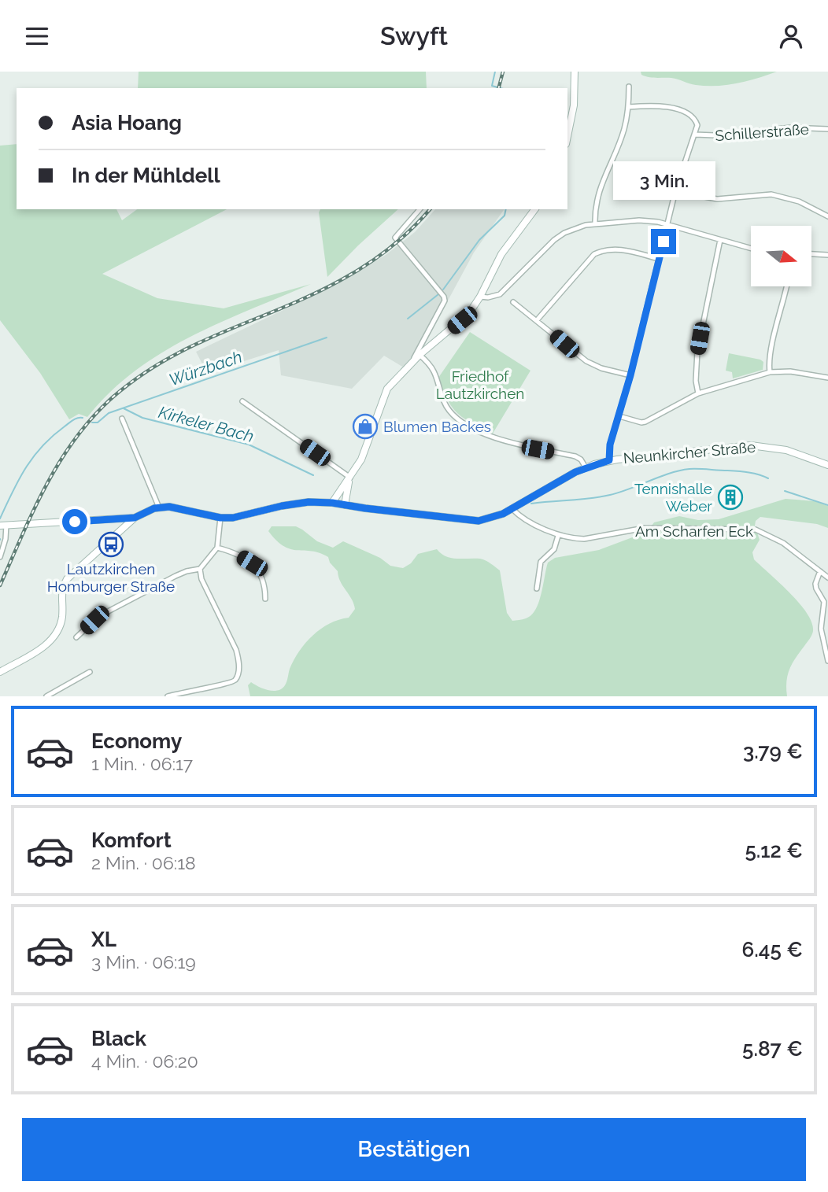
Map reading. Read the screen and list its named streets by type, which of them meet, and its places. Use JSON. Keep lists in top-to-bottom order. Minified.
{"streets":{"main road":["Neunkircher Straße"],"street":["Schillerstraße","Am Scharfen Eck"]},"crossings":[["Neunkircher Straße","Am Scharfen Eck"]],"water":["Würzbach","Kirkeler Bach"],"parks":["Friedhof Lautzkirchen"],"places":{"shop":["Blumen Backes"],"building":["Tennishalle Weber"],"bus stop":["Lautzkirchen Homburger Straße"]},"north":"right","page":{"header":"Swyft","banner":["Asia Hoang","In der Mühldell"],"bubble":"3 Min.","list":[{"name":"Economy","note":"1 Min. · 06:17","value":"3.79 €"},{"name":"Komfort","note":"2 Min. · 06:18","value":"5.12 €"},{"name":"XL","note":"3 Min. · 06:19","value":"6.45 €"},{"name":"Black","note":"4 Min. · 06:20","value":"5.87 €"}],"buttons":"Bestätigen"}}
